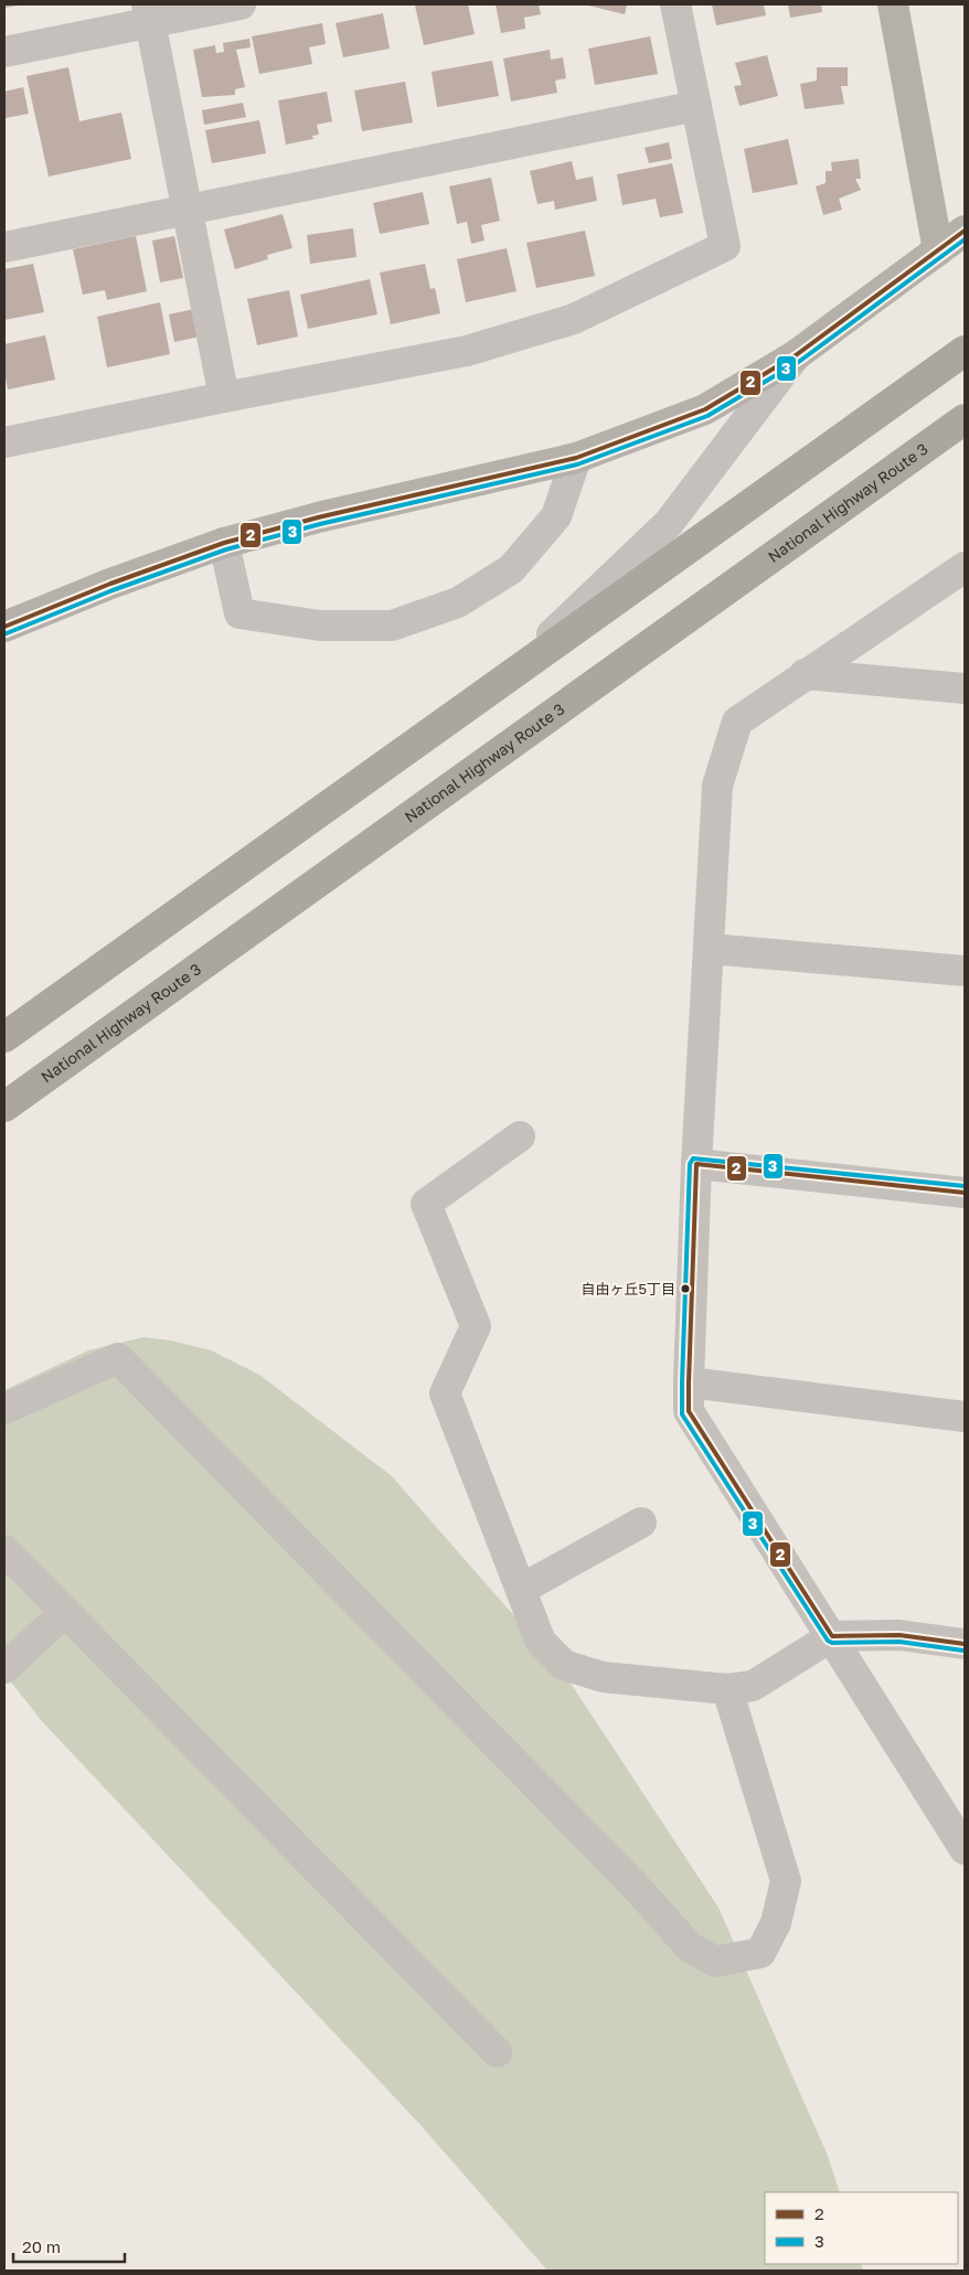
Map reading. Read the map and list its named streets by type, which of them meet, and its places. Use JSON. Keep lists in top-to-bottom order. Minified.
{"streets":{"highway":["National Highway Route 3"]},"places":["自由ヶ丘5丁目"],"lines":["transit line 2","transit line 3"],"legend":["2","3"],"scale_bar":"20 m"}
